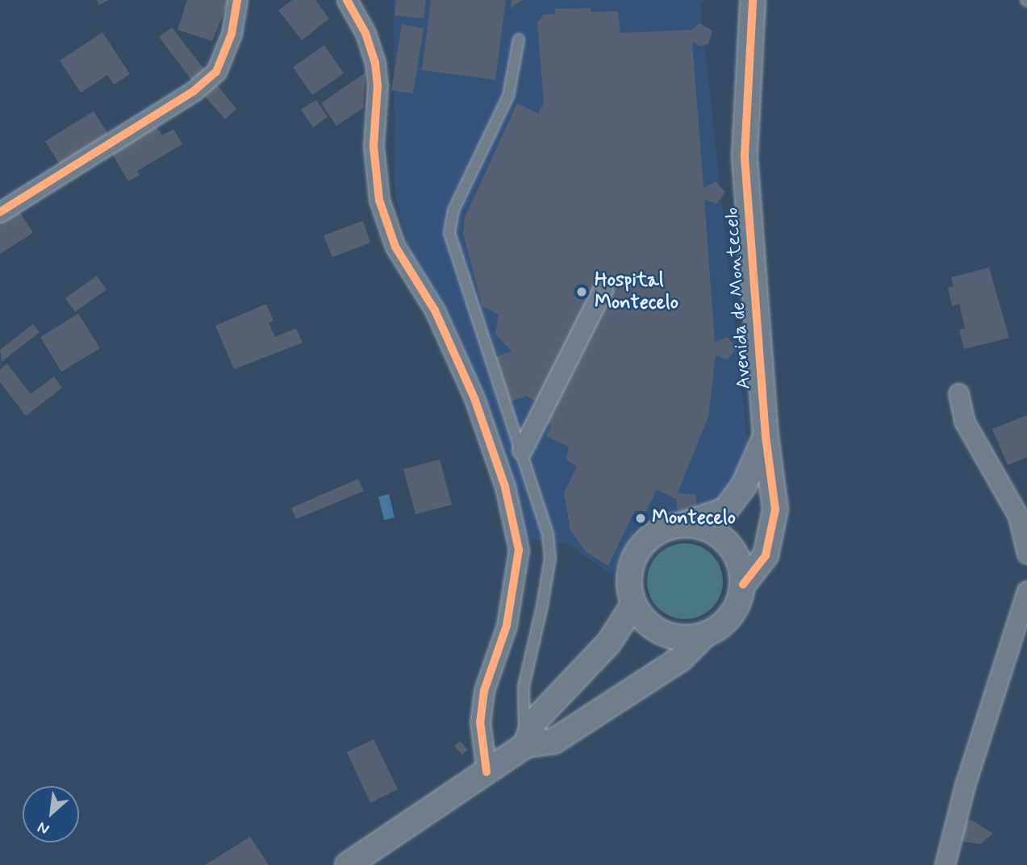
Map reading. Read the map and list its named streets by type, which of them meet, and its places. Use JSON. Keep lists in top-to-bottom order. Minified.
{"streets":{"street":["Avenida de Montecelo"]},"places":["Hospital Montecelo","Montecelo"],"north":"bottom left"}
